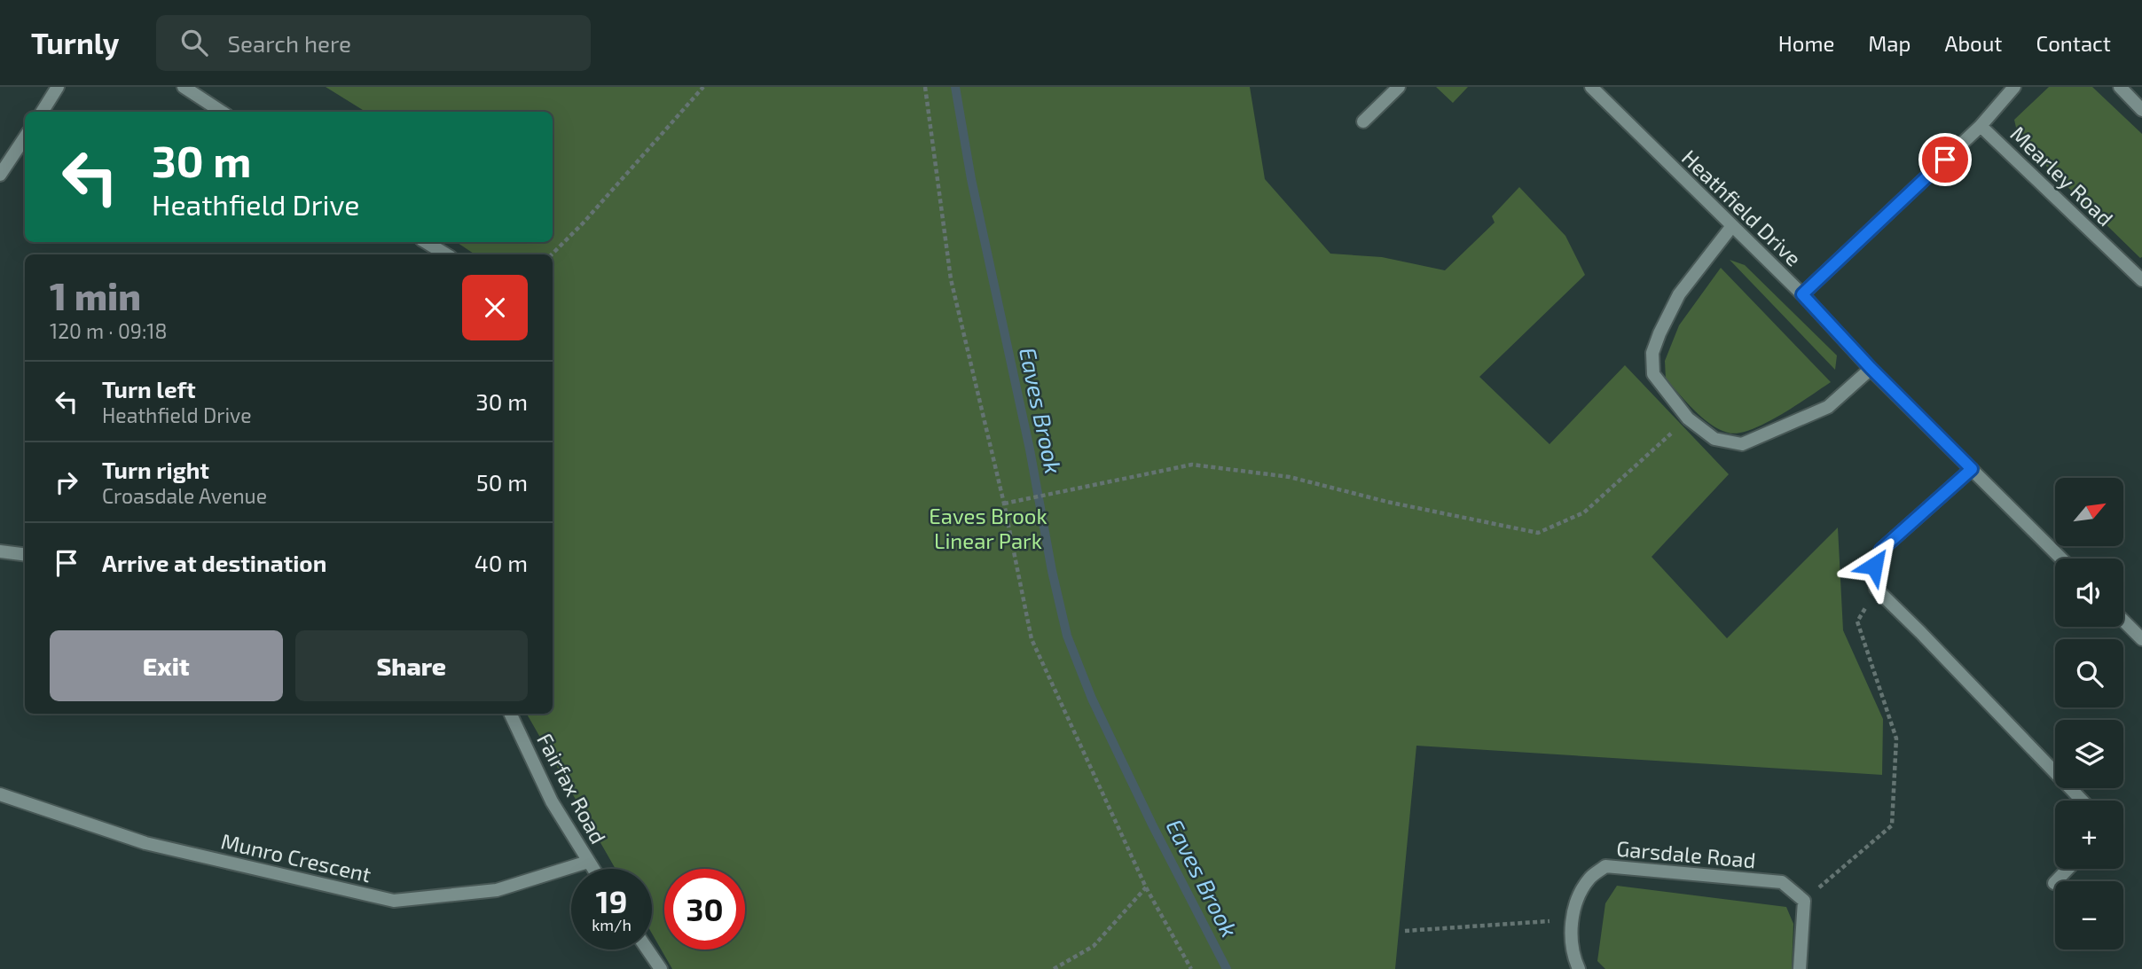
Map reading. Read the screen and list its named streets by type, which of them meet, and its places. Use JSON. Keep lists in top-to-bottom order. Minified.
{"streets":{"street":["Mearley Road","Heathfield Drive","Fairfax Road","Garsdale Road","Munro Crescent"]},"crossings":[["Fairfax Road","Munro Crescent"]],"water":["Eaves Brook"],"parks":["Eaves Brook Linear Park"],"north":"top right","page":{"header":"Turnly","search":"Search here","nav":["Home","Map","About","Contact"],"turn":["30 m","Heathfield Drive"],"heading":["1 min","120 m · 09:18"],"list":[{"name":"Turn left","note":"Heathfield Drive","value":"30 m"},{"name":"Turn right","note":"Croasdale Avenue","value":"50 m"},{"name":"Arrive at destination","value":"40 m"}],"map_buttons":["+","−"],"buttons":["Exit","Share"],"speed":"19 km/h","limit":"30"}}
